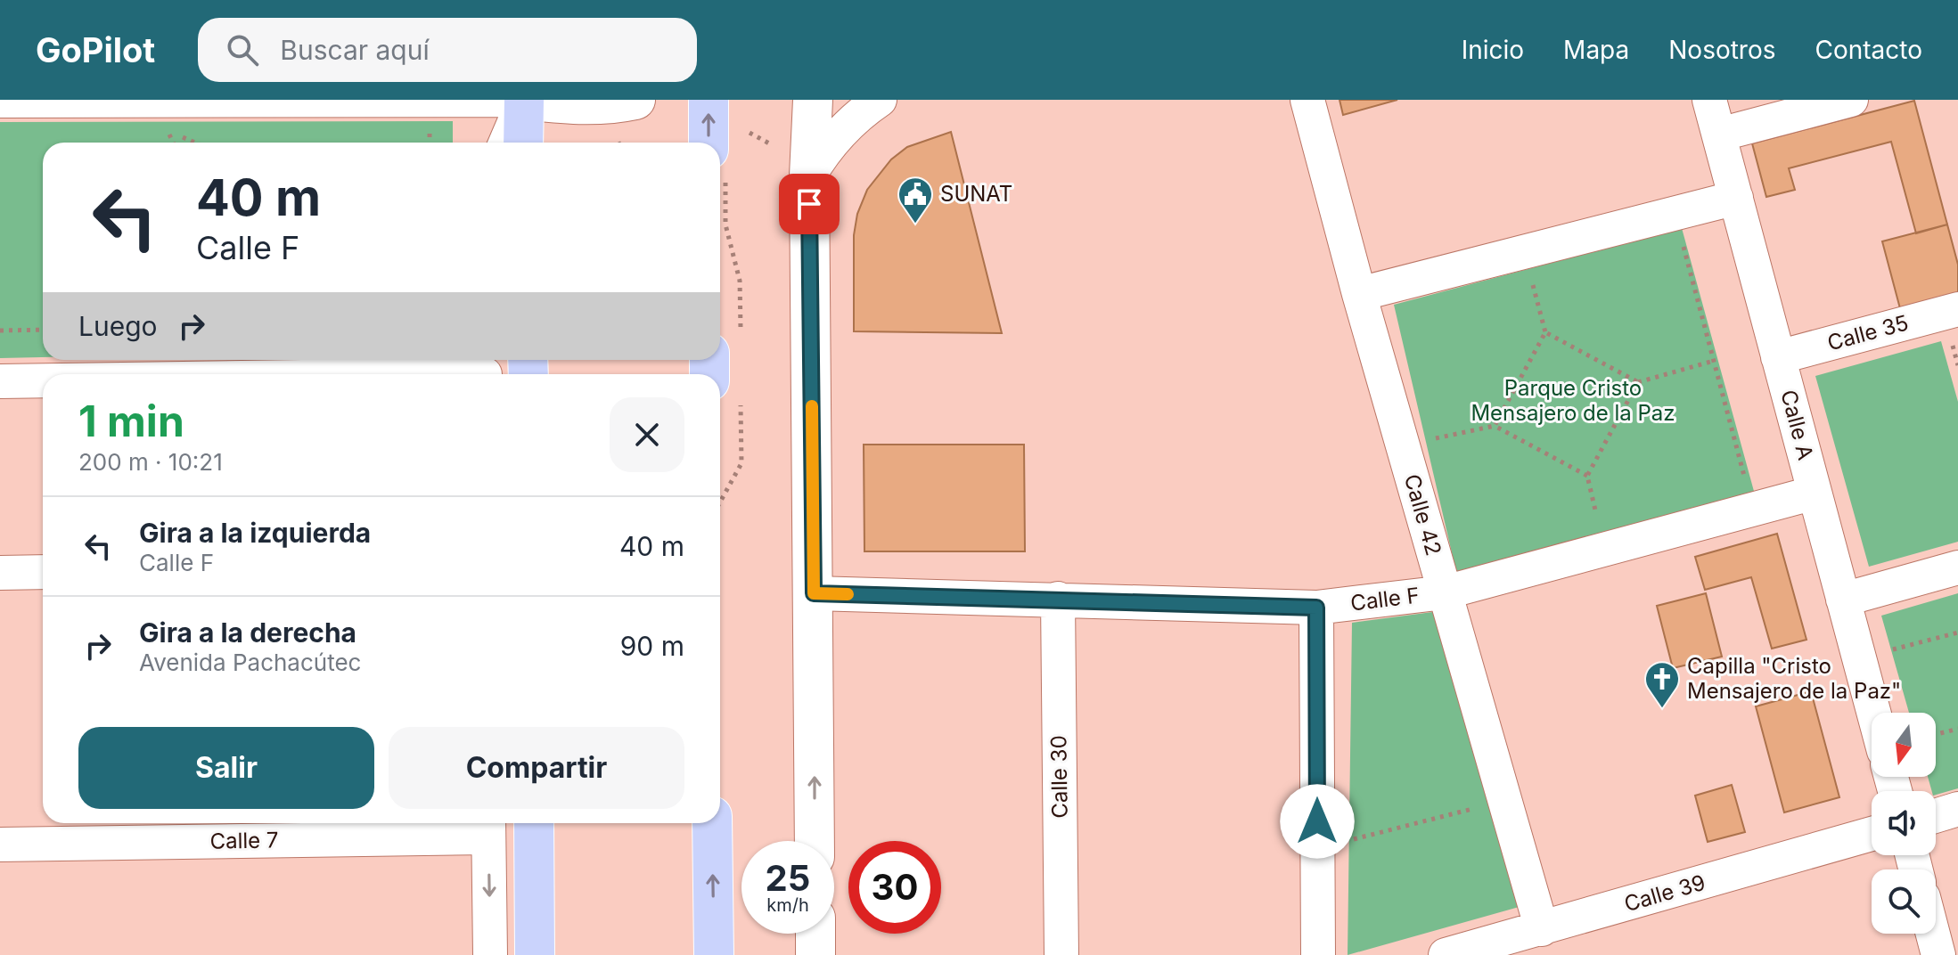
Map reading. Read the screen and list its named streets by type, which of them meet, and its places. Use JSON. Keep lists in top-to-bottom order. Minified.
{"streets":{"street":["Calle 35","Calle A","Calle 42","Calle F","Calle 30","Calle 7","Calle 39"]},"crossings":[["Calle 35","Calle A"],["Calle A","Calle F"],["Calle 42","Calle F"],["Calle 42","Calle 39"],["Calle F","Calle 30"]],"parks":["Parque Cristo Mensajero de la Paz"],"places":{"public building":["SUNAT"],"church":["Capilla \"Cristo Mensajero de la Paz\""]},"north":"bottom","page":{"header":"GoPilot","search":"Buscar aquí","nav":["Inicio","Mapa","Nosotros","Contacto"],"turn":["40 m","Calle F"],"then":"Luego","heading":["1 min","200 m · 10:21"],"list":[{"name":"Gira a la izquierda","note":"Calle F","value":"40 m"},{"name":"Gira a la derecha","note":"Avenida Pachacútec","value":"90 m"}],"buttons":["Salir","Compartir"],"speed":"25 km/h","limit":"30"}}
